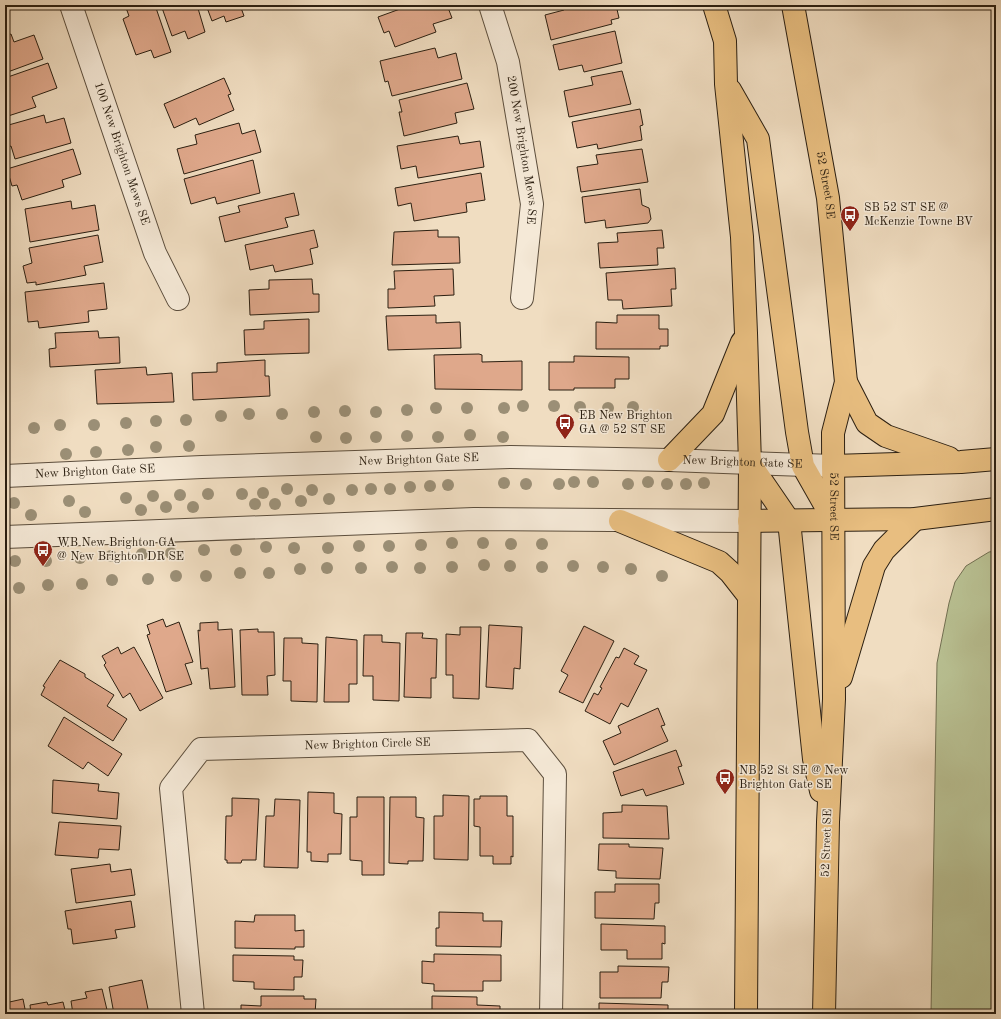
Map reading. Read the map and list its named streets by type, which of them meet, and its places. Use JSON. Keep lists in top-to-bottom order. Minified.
{"streets":{"main road":["52 Street SE"],"street":["200 New Brighton Mews SE","100 New Brighton Mews SE","New Brighton Gate SE","New Brighton Circle SE"]},"crossings":[["52 Street SE","New Brighton Gate SE"]],"places":{"bus stop":["SB 52 ST SE @ McKenzie Towne BV","EB New Brighton GA @ 52 ST SE","WB New Brighton GA @ New Brighton DR SE","NB 52 St SE @ New Brighton Gate SE"]}}
